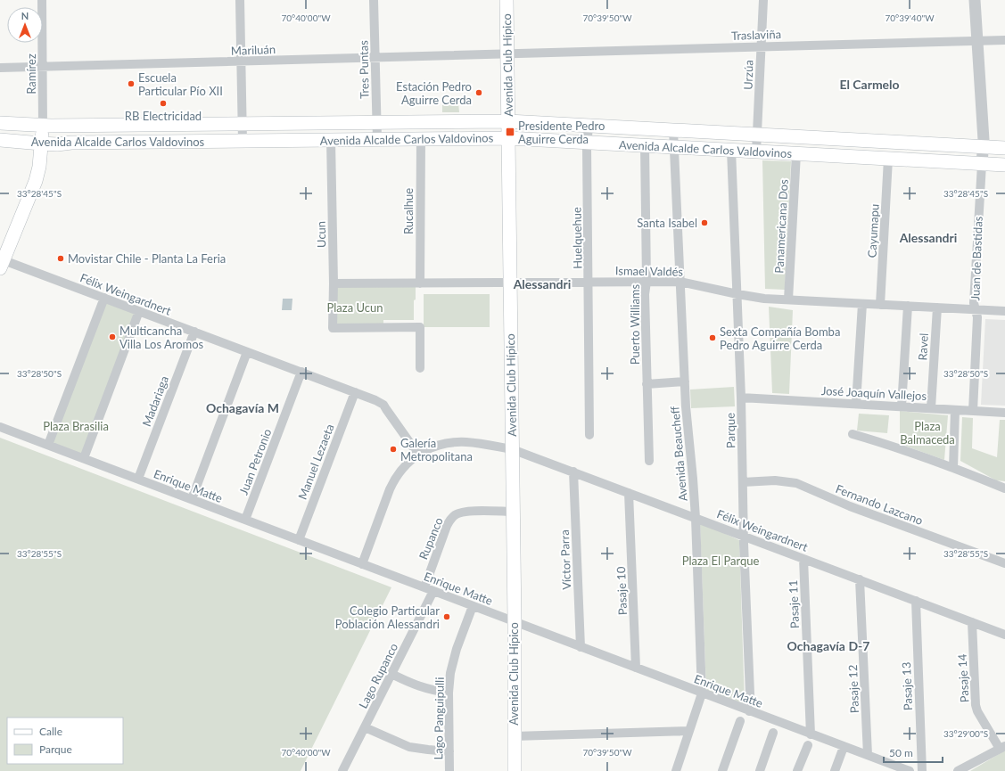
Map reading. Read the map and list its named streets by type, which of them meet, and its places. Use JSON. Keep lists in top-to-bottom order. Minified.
{"streets":{"main road":["Avenida Club Hípico","Avenida Alcalde Carlos Valdovinos"],"street":["Traslaviña","Mariluán","Tres Puntas","Ramírez","Urzúa","Rucalhue","Panamericana Dos","Cayumapu","Ucun","Huelquehue","Juan de Bastidas","Ismael Valdés","Félix Weingardnert","Puerto Williams","Ravel","José Joaquín Vallejos","Madariaga","Parque","Avenida Beaucheff","Juan Petronio","Manuel Lezaeta","Enrique Matte","Fernando Lazcano","Rupanco","Víctor Parra","Pasaje 10","Pasaje 11","Lago Rupanco","Pasaje 14","Pasaje 13","Pasaje 12","Lago Panguipulli"]},"crossings":[["Traslaviña","Mariluán"],["Traslaviña","Avenida Club Hípico"],["Traslaviña","Urzúa"],["Traslaviña","Juan de Bastidas"],["Mariluán","Avenida Club Hípico"],["Mariluán","Tres Puntas"],["Mariluán","Ramírez"],["Avenida Club Hípico","Avenida Alcalde Carlos Valdovinos"],["Avenida Club Hípico","Ismael Valdés"],["Avenida Club Hípico","Félix Weingardnert"],["Avenida Club Hípico","Enrique Matte"],["Avenida Club Hípico","Rupanco"],["Tres Puntas","Avenida Alcalde Carlos Valdovinos"],["Ramírez","Avenida Alcalde Carlos Valdovinos"],["Urzúa","Avenida Alcalde Carlos Valdovinos"],["Avenida Alcalde Carlos Valdovinos","Rucalhue"],["Avenida Alcalde Carlos Valdovinos","Panamericana Dos"],["Avenida Alcalde Carlos Valdovinos","Cayumapu"],["Avenida Alcalde Carlos Valdovinos","Ucun"],["Avenida Alcalde Carlos Valdovinos","Huelquehue"],["Avenida Alcalde Carlos Valdovinos","Juan de Bastidas"],["Avenida Alcalde Carlos Valdovinos","Puerto Williams"],["Avenida Alcalde Carlos Valdovinos","Parque"],["Avenida Alcalde Carlos Valdovinos","Avenida Beaucheff"],["Rucalhue","Ismael Valdés"],["Panamericana Dos","Ismael Valdés"],["Cayumapu","Ismael Valdés"],["Ucun","Ismael Valdés"],["Huelquehue","Ismael Valdés"],["Juan de Bastidas","Ismael Valdés"],["Juan de Bastidas","José Joaquín Vallejos"],["Ismael Valdés","Puerto Williams"],["Ismael Valdés","Ravel"],["Ismael Valdés","Parque"],["Ismael Valdés","Avenida Beaucheff"],["Félix Weingardnert","Madariaga"],["Félix Weingardnert","Parque"],["Félix Weingardnert","Avenida Beaucheff"],["Félix Weingardnert","Juan Petronio"],["Félix Weingardnert","Manuel Lezaeta"],["Félix Weingardnert","Enrique Matte"],["Félix Weingardnert","Víctor Parra"],["Félix Weingardnert","Pasaje 10"],["Félix Weingardnert","Pasaje 11"],["Félix Weingardnert","Pasaje 14"],["Félix Weingardnert","Pasaje 13"],["Félix Weingardnert","Pasaje 12"],["Ravel","José Joaquín Vallejos"],["José Joaquín Vallejos","Parque"],["Madariaga","Enrique Matte"],["Parque","Enrique Matte"],["Parque","Fernando Lazcano"],["Avenida Beaucheff","Enrique Matte"],["Juan Petronio","Enrique Matte"],["Manuel Lezaeta","Enrique Matte"],["Enrique Matte","Rupanco"],["Enrique Matte","Víctor Parra"],["Enrique Matte","Pasaje 10"],["Enrique Matte","Pasaje 11"],["Enrique Matte","Lago Rupanco"],["Enrique Matte","Pasaje 12"],["Enrique Matte","Lago Panguipulli"]],"districts":["El Carmelo","Alessandri","Alessandri","Ochagavía M","Ochagavía D-7"],"parks":["Plaza Ucun","Plaza Brasilia","Plaza Balmaceda","Plaza El Parque"],"places":{"other":["Escuela Particular Pío XII","Estación Pedro Aguirre Cerda","RB Electricidad","Santa Isabel","Movistar Chile - Planta La Feria","Multicancha Villa Los Aromos","Sexta Compañía Bomba Pedro Aguirre Cerda","Galería Metropolitana","Colegio Particular Población Alessandri"],"transit":["Presidente Pedro Aguirre Cerda"]},"legend":["Calle","Parque"],"scale_bar":"50 m","north":"top","coordinates":["70°40'00\"W","70°39'50\"W","70°39'40\"W","33°28'45\"S","33°28'50\"S","33°28'55\"S","33°29'00\"S"]}
